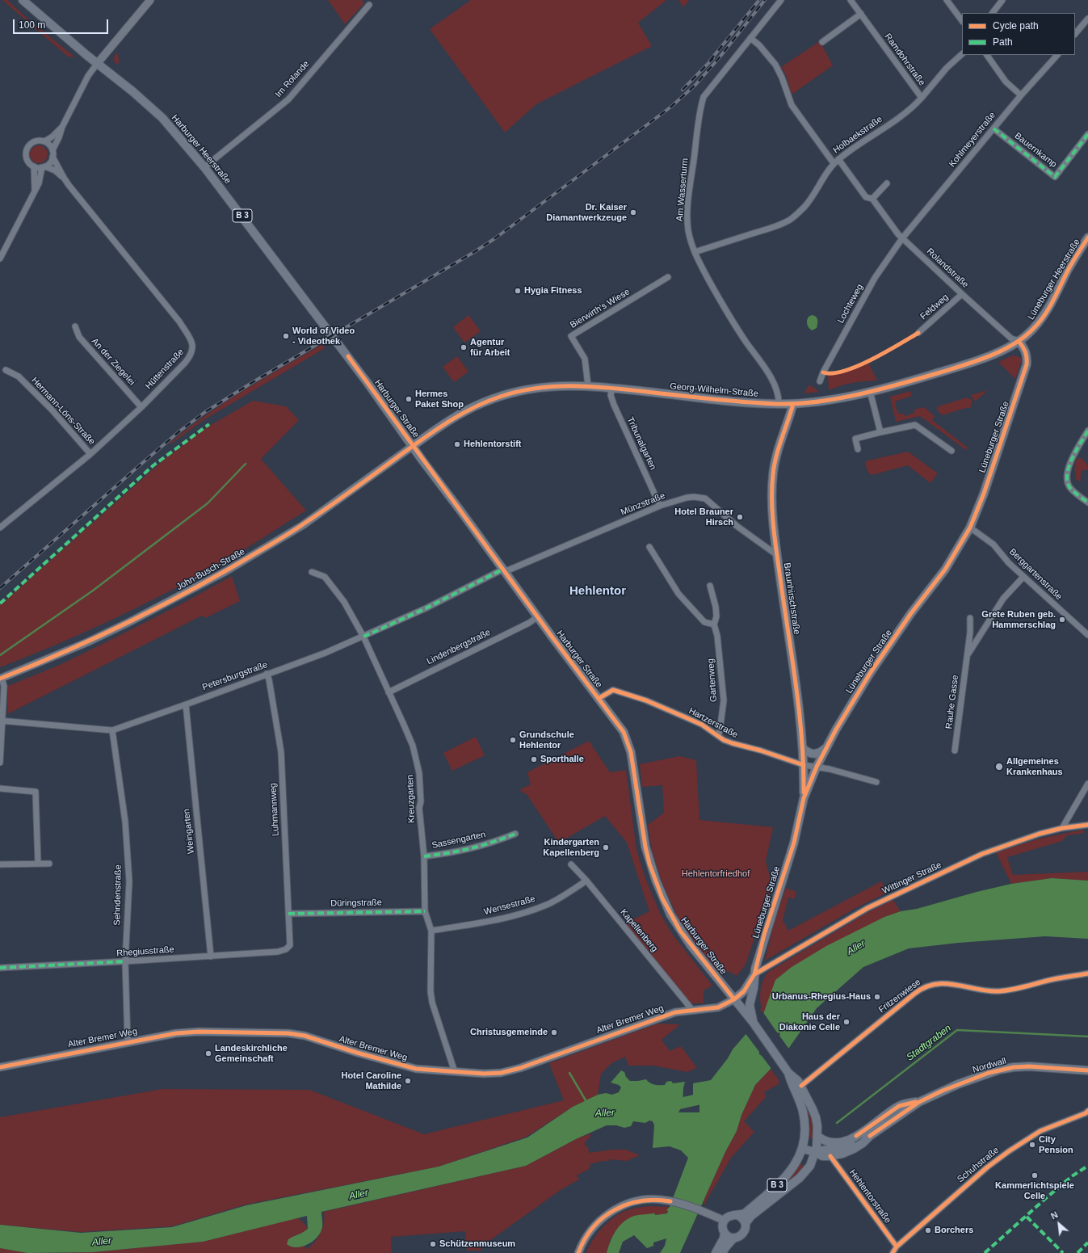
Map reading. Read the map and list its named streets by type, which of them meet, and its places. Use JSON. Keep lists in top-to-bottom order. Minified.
{"streets":{"main road":["Harburger Heerstraße","B 3","Lüneburger Heerstraße","Georg-Wilhelm-Straße","Harburger Straße","Lüneburger Straße","Braunhirschstraße","Nordwall"],"street":["Ramdohrstraße","Im Rolande","Holbaekstraße","Kohlmeyerstraße","Bauernkamp","Am Wasserturm","Rolandstraße","Lochteweg","Feldweg","Bierwirth's Wiese","An der Ziegelei","Hüttenstraße","Hermann-Löns-Straße","Tribunalgarten","Münzstraße","John-Busch-Straße","Berggartenstraße","Lindenbergstraße","Petersburgstraße","Gartenweg","Rauhe Gasse","Hartzerstraße","Kreuzgarten","Luhmannweg","Weingarten","Sassengarten","Wittinger Straße","Sehndenstraße","Düringstraße","Wensestraße","Kapellenberg","Rhegiusstraße","Fritzenwiese","Alter Bremer Weg","Schuhstraße","Hehlentorstraße"]},"crossings":[["Ramdohrstraße","Holbaekstraße"],["Im Rolande","Harburger Heerstraße"],["Holbaekstraße","Am Wasserturm"],["Holbaekstraße","Rolandstraße"],["Kohlmeyerstraße","Bauernkamp"],["Kohlmeyerstraße","Rolandstraße"],["Kohlmeyerstraße","Lochteweg"],["Harburger Heerstraße","Harburger Straße"],["Am Wasserturm","Georg-Wilhelm-Straße"],["B 3","Harburger Straße"],["B 3","Fritzenwiese"],["B 3","Nordwall"],["Rolandstraße","Lüneburger Heerstraße"],["Rolandstraße","Lochteweg"],["Rolandstraße","Feldweg"],["Rolandstraße","Georg-Wilhelm-Straße"],["Rolandstraße","Lüneburger Straße"],["Lüneburger Heerstraße","Georg-Wilhelm-Straße"],["Lüneburger Heerstraße","Lüneburger Straße"],["Bierwirth's Wiese","Georg-Wilhelm-Straße"],["An der Ziegelei","Hüttenstraße"],["Hüttenstraße","Hermann-Löns-Straße"],["Georg-Wilhelm-Straße","Harburger Straße"],["Georg-Wilhelm-Straße","Lüneburger Straße"],["Georg-Wilhelm-Straße","Tribunalgarten"],["Georg-Wilhelm-Straße","John-Busch-Straße"],["Georg-Wilhelm-Straße","Braunhirschstraße"],["Harburger Straße","Lüneburger Straße"],["Harburger Straße","Münzstraße"],["Harburger Straße","John-Busch-Straße"],["Harburger Straße","Lindenbergstraße"],["Harburger Straße","Petersburgstraße"],["Harburger Straße","Hartzerstraße"],["Harburger Straße","Alter Bremer Weg"],["Lüneburger Straße","Berggartenstraße"],["Lüneburger Straße","Braunhirschstraße"],["Lüneburger Straße","Hartzerstraße"],["Lüneburger Straße","Wittinger Straße"],["Lüneburger Straße","Alter Bremer Weg"],["Tribunalgarten","Münzstraße"],["Münzstraße","Braunhirschstraße"],["Münzstraße","Petersburgstraße"],["Berggartenstraße","Rauhe Gasse"],["Braunhirschstraße","Hartzerstraße"],["Lindenbergstraße","Kreuzgarten"],["Petersburgstraße","Kreuzgarten"],["Petersburgstraße","Luhmannweg"],["Petersburgstraße","Weingarten"],["Petersburgstraße","Sehndenstraße"],["Gartenweg","Hartzerstraße"],["Kreuzgarten","Sassengarten"],["Kreuzgarten","Düringstraße"],["Kreuzgarten","Wensestraße"],["Kreuzgarten","Alter Bremer Weg"],["Luhmannweg","Düringstraße"],["Luhmannweg","Rhegiusstraße"],["Weingarten","Rhegiusstraße"],["Sehndenstraße","Rhegiusstraße"],["Sehndenstraße","Alter Bremer Weg"],["Wensestraße","Kapellenberg"],["Kapellenberg","Alter Bremer Weg"],["Nordwall","Hehlentorstraße"],["Schuhstraße","Hehlentorstraße"]],"districts":["Hehlentor"],"water":["Aller","Stadtgraben"],"parks":["Hehlentorfriedhof"],"places":["Dr. Kaiser Diamantwerkzeuge","Hygia Fitness","World of Video - Videothek","Agentur für Arbeit","Hermes Paket Shop","Hehlentorstift","Hotel Brauner Hirsch","Grete Ruben geb. Hammerschlag","Grundschule Hehlentor","Sporthalle","Allgemeines Krankenhaus","Kindergarten Kapellenberg","Urbanus-Rhegius-Haus","Haus der Diakonie Celle","Christusgemeinde","Landeskirchliche Gemeinschaft","Hotel Caroline Mathilde","City Pension","Kammerlichtspiele Celle","Borchers","Schützenmuseum"],"legend":["Cycle path","Path"],"scale_bar":"100 m","north":"top left"}
